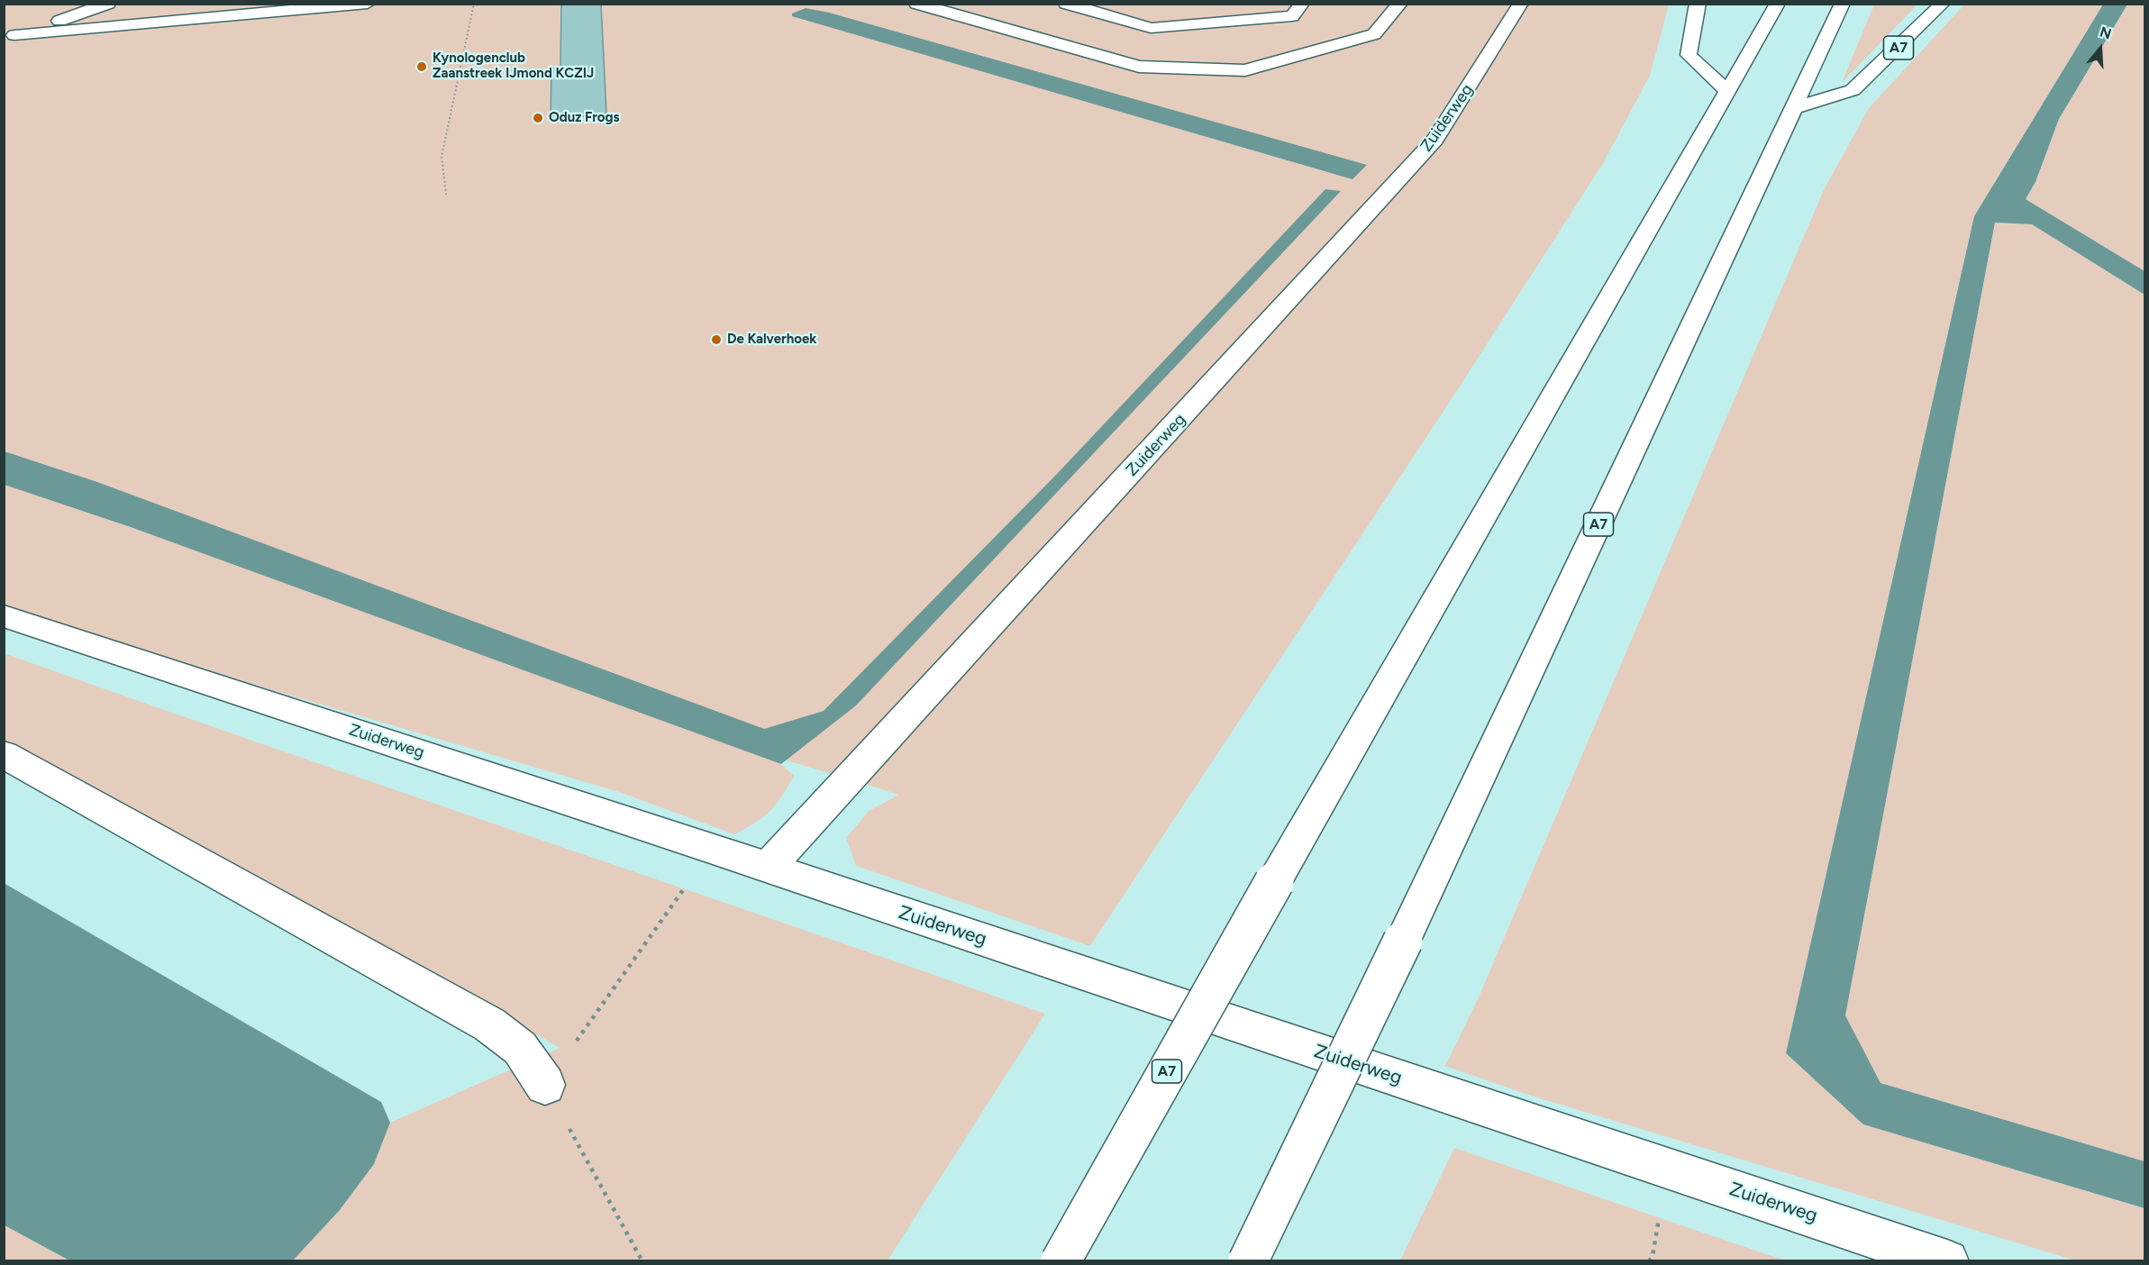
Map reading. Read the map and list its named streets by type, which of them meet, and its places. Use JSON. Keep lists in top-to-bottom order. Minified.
{"streets":{"main road":["A7","Zuiderweg"]},"places":["Kynologenclub Zaanstreek IJmond KCZIJ","Oduz Frogs","De Kalverhoek"],"north":"top"}
